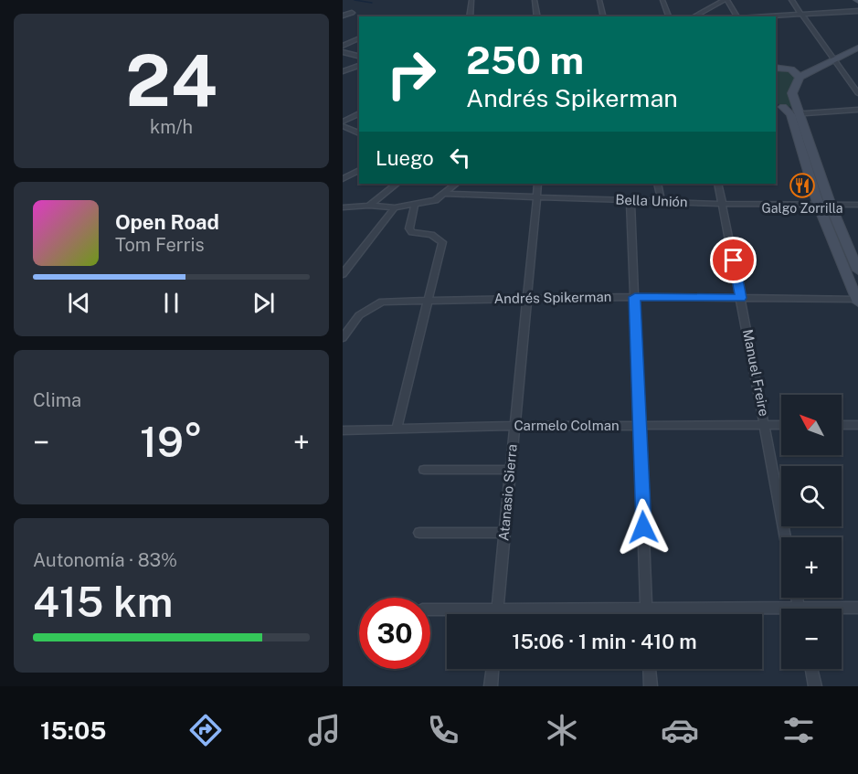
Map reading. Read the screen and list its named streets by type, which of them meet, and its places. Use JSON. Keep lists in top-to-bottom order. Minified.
{"streets":{"street":["Bella Unión","Andrés Spikerman","Manuel Freire","Carmelo Colman","Atanasio Sierra"]},"crossings":[["Bella Unión","Manuel Freire"],["Bella Unión","Atanasio Sierra"],["Andrés Spikerman","Manuel Freire"],["Andrés Spikerman","Atanasio Sierra"],["Manuel Freire","Carmelo Colman"],["Carmelo Colman","Atanasio Sierra"]],"places":{"restaurant":["Galgo Zorrilla"]},"north":"top left","page":{"tile":[["24","km/h"],"Clima",["Autonomía · 83%","415 km"]],"turn":["250 m","Andrés Spikerman"],"then":"Luego","song":["Open Road","Tom Ferris"],"map_buttons":["+","−"],"heat":["−","19°","+"],"limit":"30","trip":"15:06 · 1 min · 410 m","tabs":"15:05"}}
